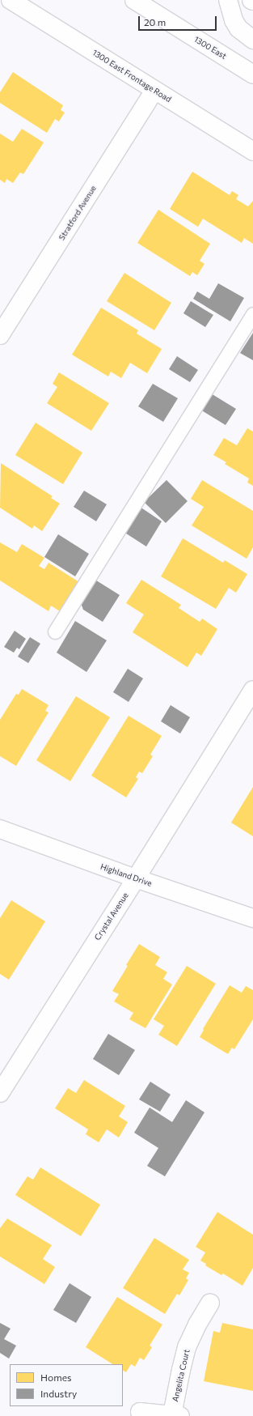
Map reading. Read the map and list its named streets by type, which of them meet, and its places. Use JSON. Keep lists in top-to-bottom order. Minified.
{"streets":{"street":["1300 East","1300 East Frontage Road","Stratford Avenue","Highland Drive","Crystal Avenue","Angelita Court"]},"crossings":[["1300 East Frontage Road","Stratford Avenue"],["Highland Drive","Crystal Avenue"]],"legend":["Homes","Industry"],"scale_bar":"20 m"}
